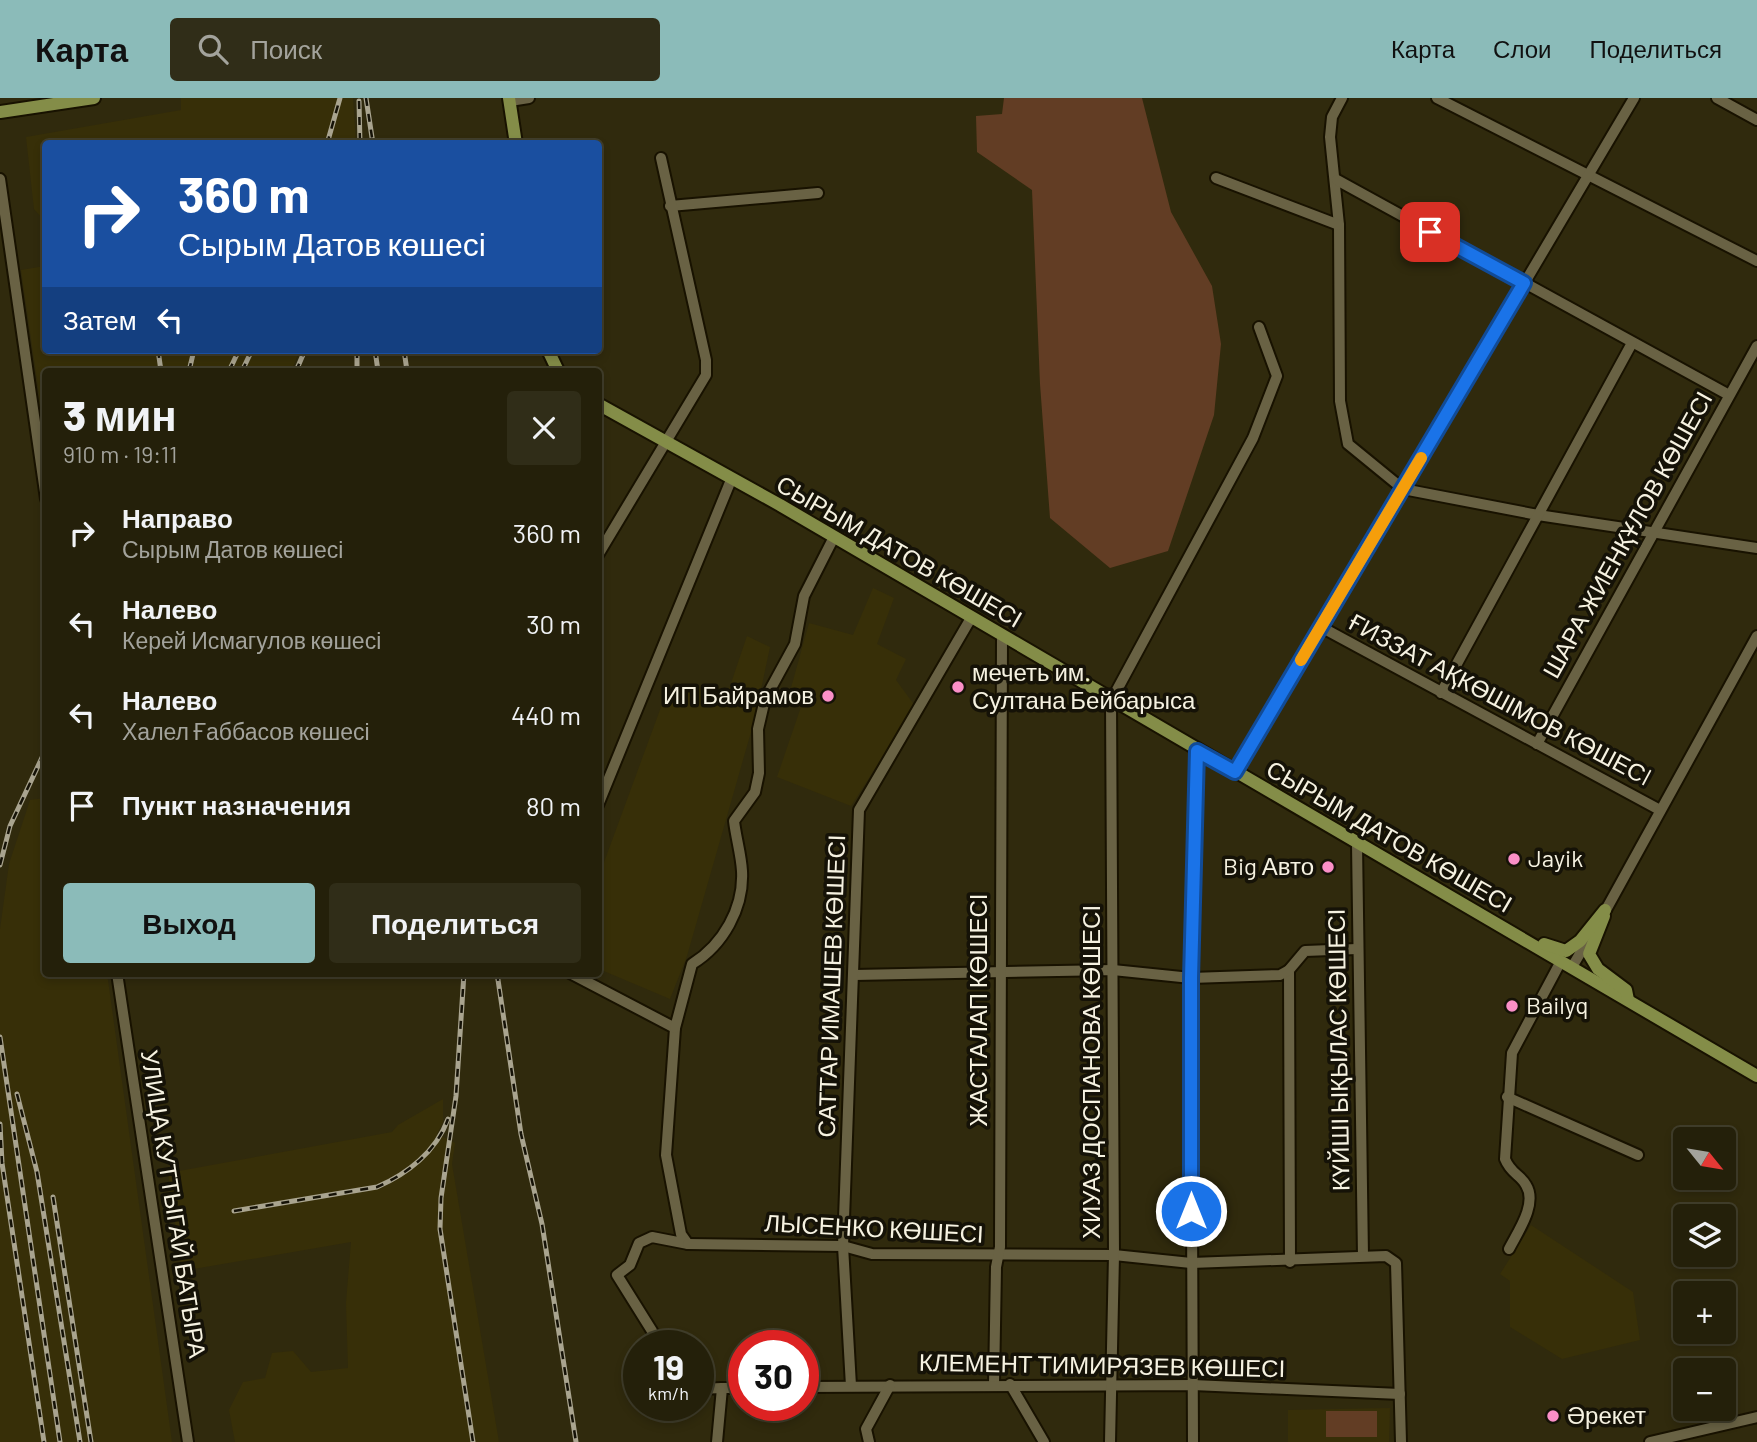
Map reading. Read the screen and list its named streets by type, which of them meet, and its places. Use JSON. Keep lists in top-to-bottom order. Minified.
{"streets":{"main road":["СЫРЫМ ДАТОВ КӨШЕСІ"],"street":["ШАРА ЖИЕНҚҰЛОВ КӨШЕСІ","ҒИЗЗАТ АҚКӨШІМОВ КӨШЕСI","САТТАР ИМАШЕВ КӨШЕСІ","ЖАСТАЛАП КӨШЕСІ","КҮЙШІ ЫҚЫЛАС КӨШЕСІ","ХИУАЗ ДОСПАНОВА КӨШЕСІ","УЛИЦА КУТТЫГАЙ БАТЫРА","ЛЫСЕНКО КӨШЕСІ","КЛЕМЕНТ ТИМИРЯЗЕВ КӨШЕСІ"]},"crossings":[["ШАРА ЖИЕНҚҰЛОВ КӨШЕСІ","ҒИЗЗАТ АҚКӨШІМОВ КӨШЕСI"],["СЫРЫМ ДАТОВ КӨШЕСІ","САТТАР ИМАШЕВ КӨШЕСІ"],["СЫРЫМ ДАТОВ КӨШЕСІ","ЖАСТАЛАП КӨШЕСІ"],["СЫРЫМ ДАТОВ КӨШЕСІ","КҮЙШІ ЫҚЫЛАС КӨШЕСІ"],["СЫРЫМ ДАТОВ КӨШЕСІ","ХИУАЗ ДОСПАНОВА КӨШЕСІ"],["САТТАР ИМАШЕВ КӨШЕСІ","ЛЫСЕНКО КӨШЕСІ"],["САТТАР ИМАШЕВ КӨШЕСІ","КЛЕМЕНТ ТИМИРЯЗЕВ КӨШЕСІ"],["ЖАСТАЛАП КӨШЕСІ","ЛЫСЕНКО КӨШЕСІ"],["ЖАСТАЛАП КӨШЕСІ","КЛЕМЕНТ ТИМИРЯЗЕВ КӨШЕСІ"],["КҮЙШІ ЫҚЫЛАС КӨШЕСІ","ЛЫСЕНКО КӨШЕСІ"],["ХИУАЗ ДОСПАНОВА КӨШЕСІ","ЛЫСЕНКО КӨШЕСІ"],["ХИУАЗ ДОСПАНОВА КӨШЕСІ","КЛЕМЕНТ ТИМИРЯЗЕВ КӨШЕСІ"],["ЛЫСЕНКО КӨШЕСІ","КЛЕМЕНТ ТИМИРЯЗЕВ КӨШЕСІ"]],"places":["мечеть им. Султана Бейбарыса","ИП Байрамов","Jayik","Big Авто","Bailyq","Әрекет"],"north":"bottom right","page":{"header":"Карта","search":"Поиск","nav":["Карта","Слои","Поделиться"],"turn":["360 m","Сырым Датов көшесі"],"then":"Затем","heading":["3 мин","910 m · 19:11"],"list":[{"name":"Направо","note":"Сырым Датов көшесі","value":"360 m"},{"name":"Налево","note":"Керей Исмагулов көшесі","value":"30 m"},{"name":"Налево","note":"Халел Ғаббасов көшесі","value":"440 m"},{"name":"Пункт назначения","value":"80 m"}],"buttons":["Выход","Поделиться"],"map_buttons":["+","−"],"speed":"19 km/h","limit":"30"}}
